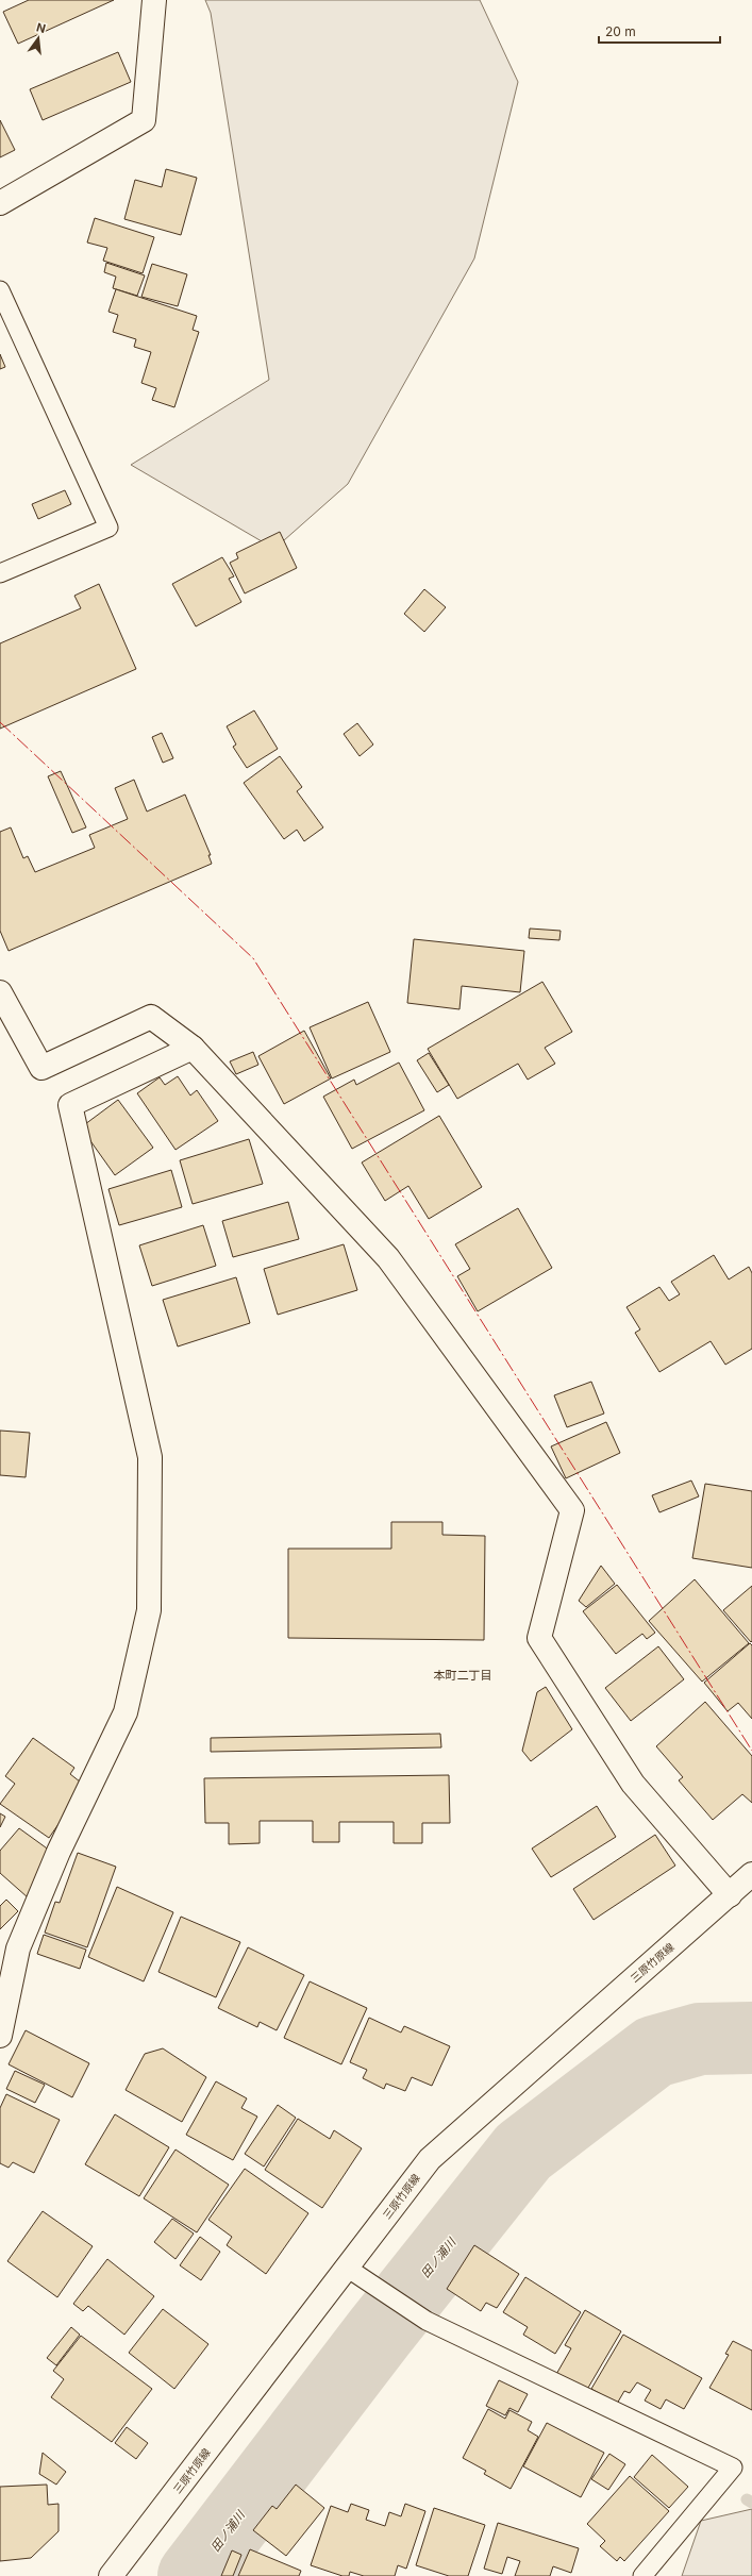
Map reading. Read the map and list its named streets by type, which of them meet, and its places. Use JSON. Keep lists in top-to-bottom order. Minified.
{"streets":{"street":["三原竹原線"]},"districts":["本町二丁目"],"water":["田ノ浦川"],"scale_bar":"20 m","north":"top"}
